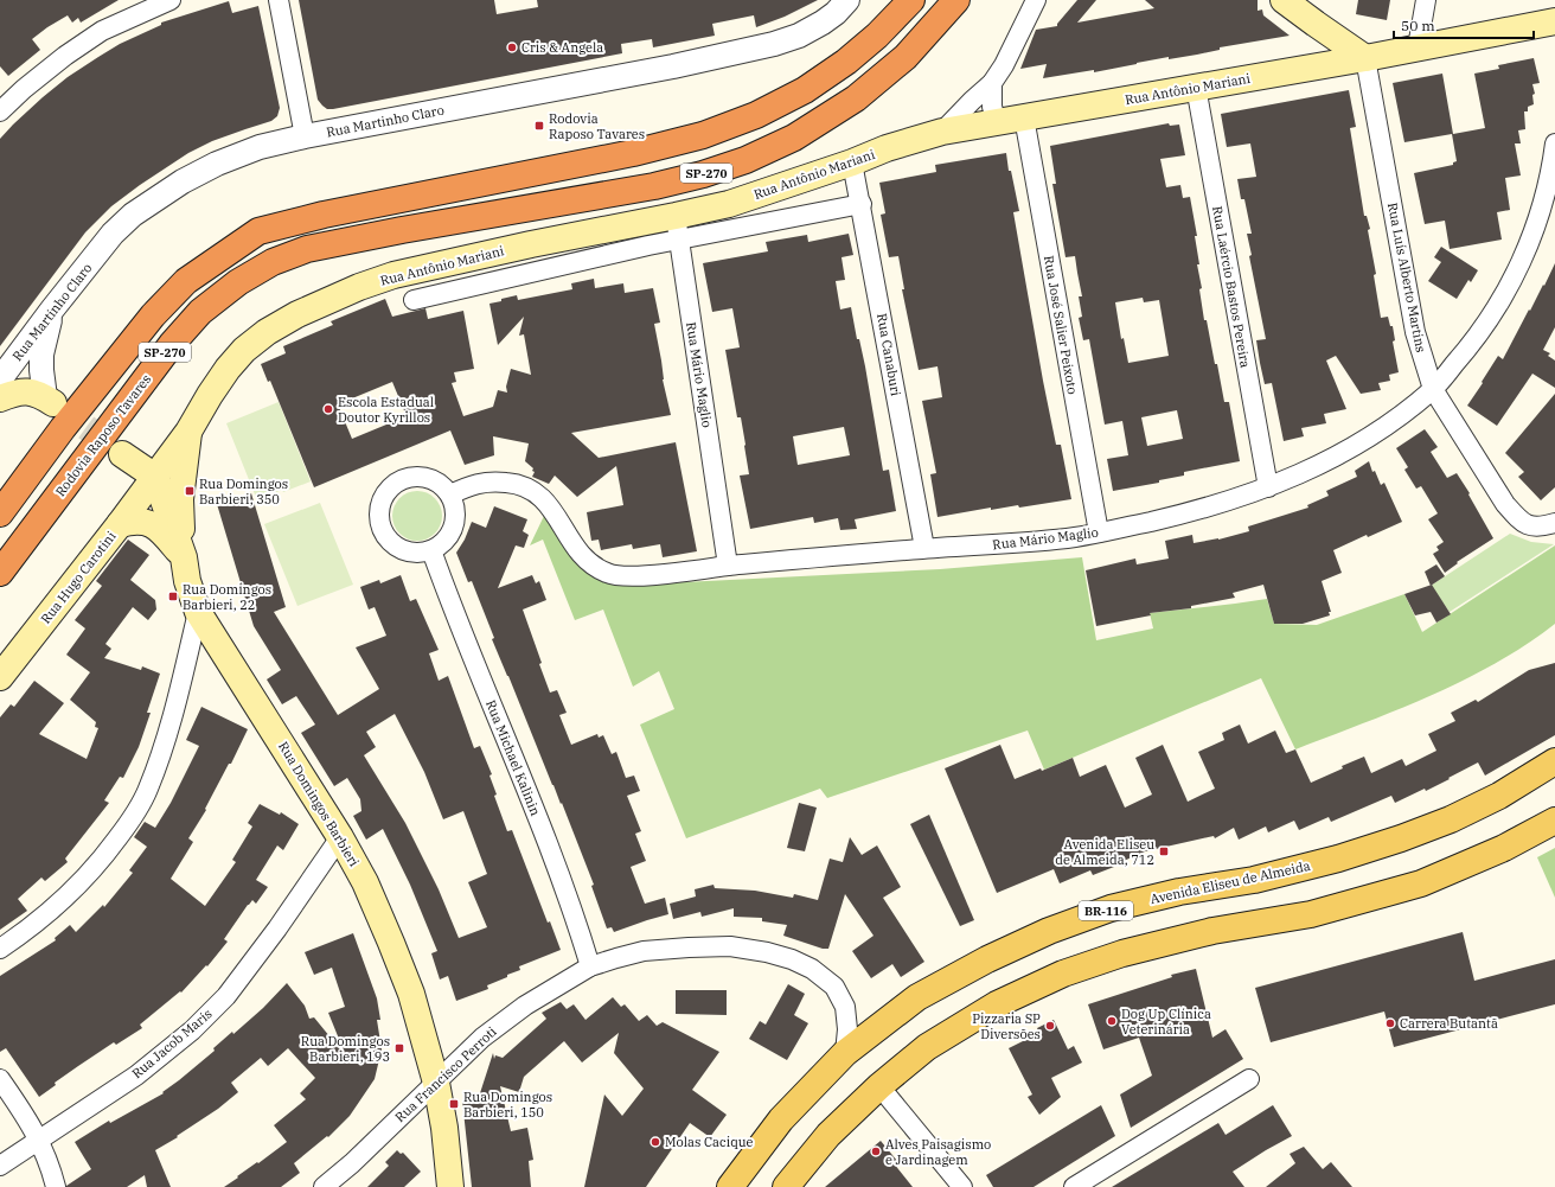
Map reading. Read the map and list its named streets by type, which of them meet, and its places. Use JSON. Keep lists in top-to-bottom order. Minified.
{"streets":{"highway":["SP-270","Rodovia Raposo Tavares"],"main road":["Rua Antônio Mariani","Rua Hugo Carotini","Rua Domingos Barbieri","Avenida Eliseu de Almeida","BR-116"],"street":["Rua Martinho Claro","Rua Luís Alberto Martins","Rua Laércio Bastos Pereira","Rua José Salier Peixoto","Rua Canaburi","Rua Mário Maglio","Rua Michael Kalinin","Rua Jacob Maris","Rua Francisco Perroti"]},"crossings":[["Rua Antônio Mariani","Rua Luís Alberto Martins"],["Rua Antônio Mariani","Rua Laércio Bastos Pereira"],["Rua Antônio Mariani","Rua José Salier Peixoto"],["Rua Antônio Mariani","Rua Canaburi"],["Rua Antônio Mariani","Rua Mário Maglio"],["Rua Antônio Mariani","Rua Hugo Carotini"],["Rua Antônio Mariani","Rua Domingos Barbieri"],["Rua Luís Alberto Martins","Rua Mário Maglio"],["Rua Laércio Bastos Pereira","Rua Mário Maglio"],["Rua José Salier Peixoto","Rua Mário Maglio"],["Rua Canaburi","Rua Mário Maglio"],["Rua Hugo Carotini","Rua Domingos Barbieri"],["Rua Michael Kalinin","Rua Francisco Perroti"],["Rua Domingos Barbieri","Rua Jacob Maris"],["Rua Domingos Barbieri","Rua Francisco Perroti"],["Avenida Eliseu de Almeida","Rua Francisco Perroti"]],"places":{"other":["Cris & Angela","Escola Estadual Doutor Kyrillos","Dog Up Clínica Veterinária","Carrera Butantã","Pizzaria SP Diversões","Molas Cacique","Alves Paisagismo e Jardinagem"],"transit":["Rodovia Raposo Tavares","Rua Domingos Barbieri, 350","Rua Domingos Barbieri, 22","Avenida Eliseu de Almeida, 712","Rua Domingos Barbieri, 193","Rua Domingos Barbieri, 150"]},"scale_bar":"50 m"}
